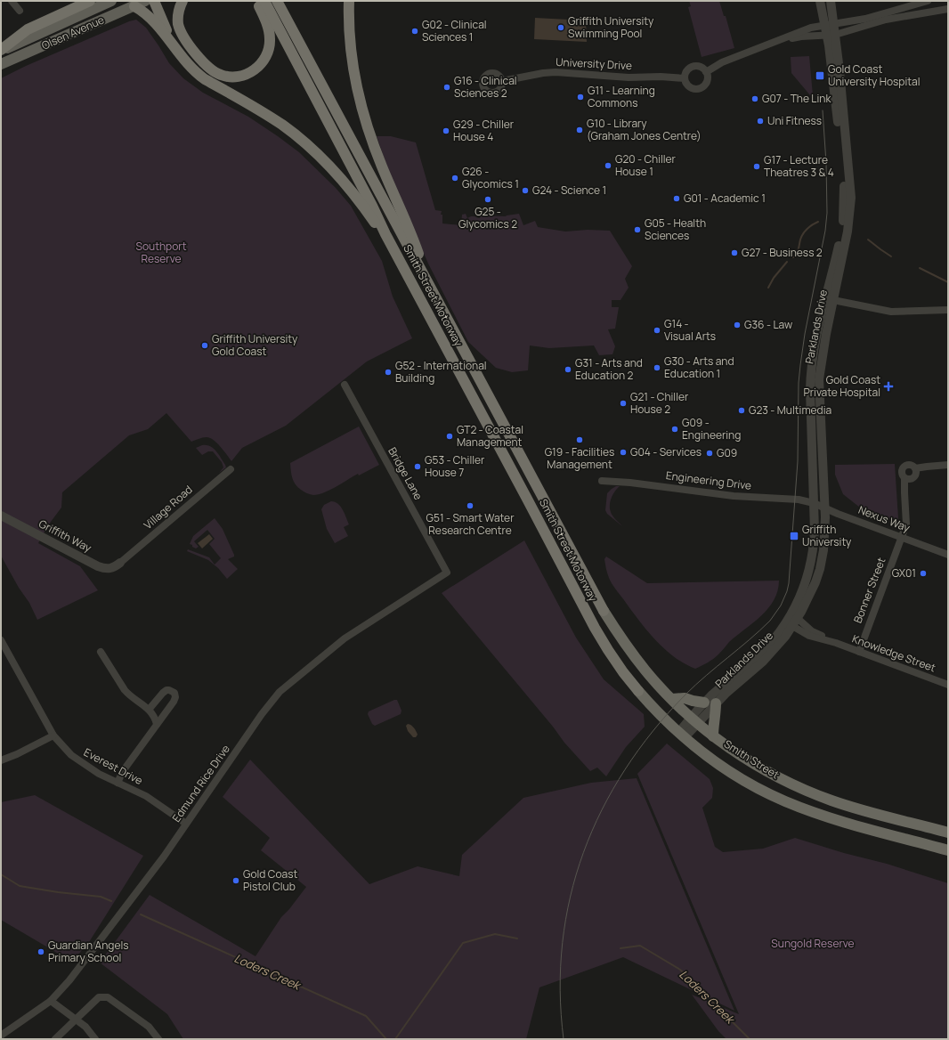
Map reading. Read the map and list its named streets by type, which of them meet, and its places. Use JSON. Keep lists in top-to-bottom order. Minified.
{"streets":{"highway":["Smith Street Motorway","Smith Street"],"main road":["Olsen Avenue"],"street":["University Drive","Parklands Drive","Bridge Lane","Engineering Drive","Village Road","Nexus Way","Griffith Way","Bonner Street","Knowledge Street","Everest Drive","Edmund Rice Drive"]},"crossings":[["Smith Street Motorway","Smith Street"],["Parklands Drive","Engineering Drive"],["Parklands Drive","Nexus Way"],["Parklands Drive","Knowledge Street"],["Parklands Drive","Smith Street"],["Bridge Lane","Edmund Rice Drive"],["Engineering Drive","Nexus Way"],["Village Road","Griffith Way"],["Nexus Way","Bonner Street"],["Bonner Street","Knowledge Street"],["Everest Drive","Edmund Rice Drive"]],"water":["Loders Creek"],"parks":["Southport Reserve","Sungold Reserve"],"places":{"other":["Griffith University Swimming Pool","G02 - Clinical Sciences 1","G16 - Clinical Sciences 2","G11 - Learning Commons","G07 - The Link","Uni Fitness","G10 - Library (Graham Jones Centre)","G29 - Chiller House 4","G20 - Chiller House 1","G17 - Lecture Theatres 3 & 4","G26 - Glycomics 1","G24 - Science 1","G01 - Academic 1","G25 - Glycomics 2","G05 - Health Sciences","G27 - Business 2","G36 - Law","G14 - Visual Arts","Griffith University Gold Coast","G30 - Arts and Education 1","G31 - Arts and Education 2","G52 - International Building","G21 - Chiller House 2","G23 - Multimedia","G09 - Engineering","GT2 - Coastal Management","G19 - Facilities Management","G04 - Services","G09","G53 - Chiller House 7","G51 - Smart Water Research Centre","GX01","Gold Coast Pistol Club","Guardian Angels Primary School"],"transit":["Gold Coast University Hospital","Griffith University"],"health":["Gold Coast Private Hospital"]}}
